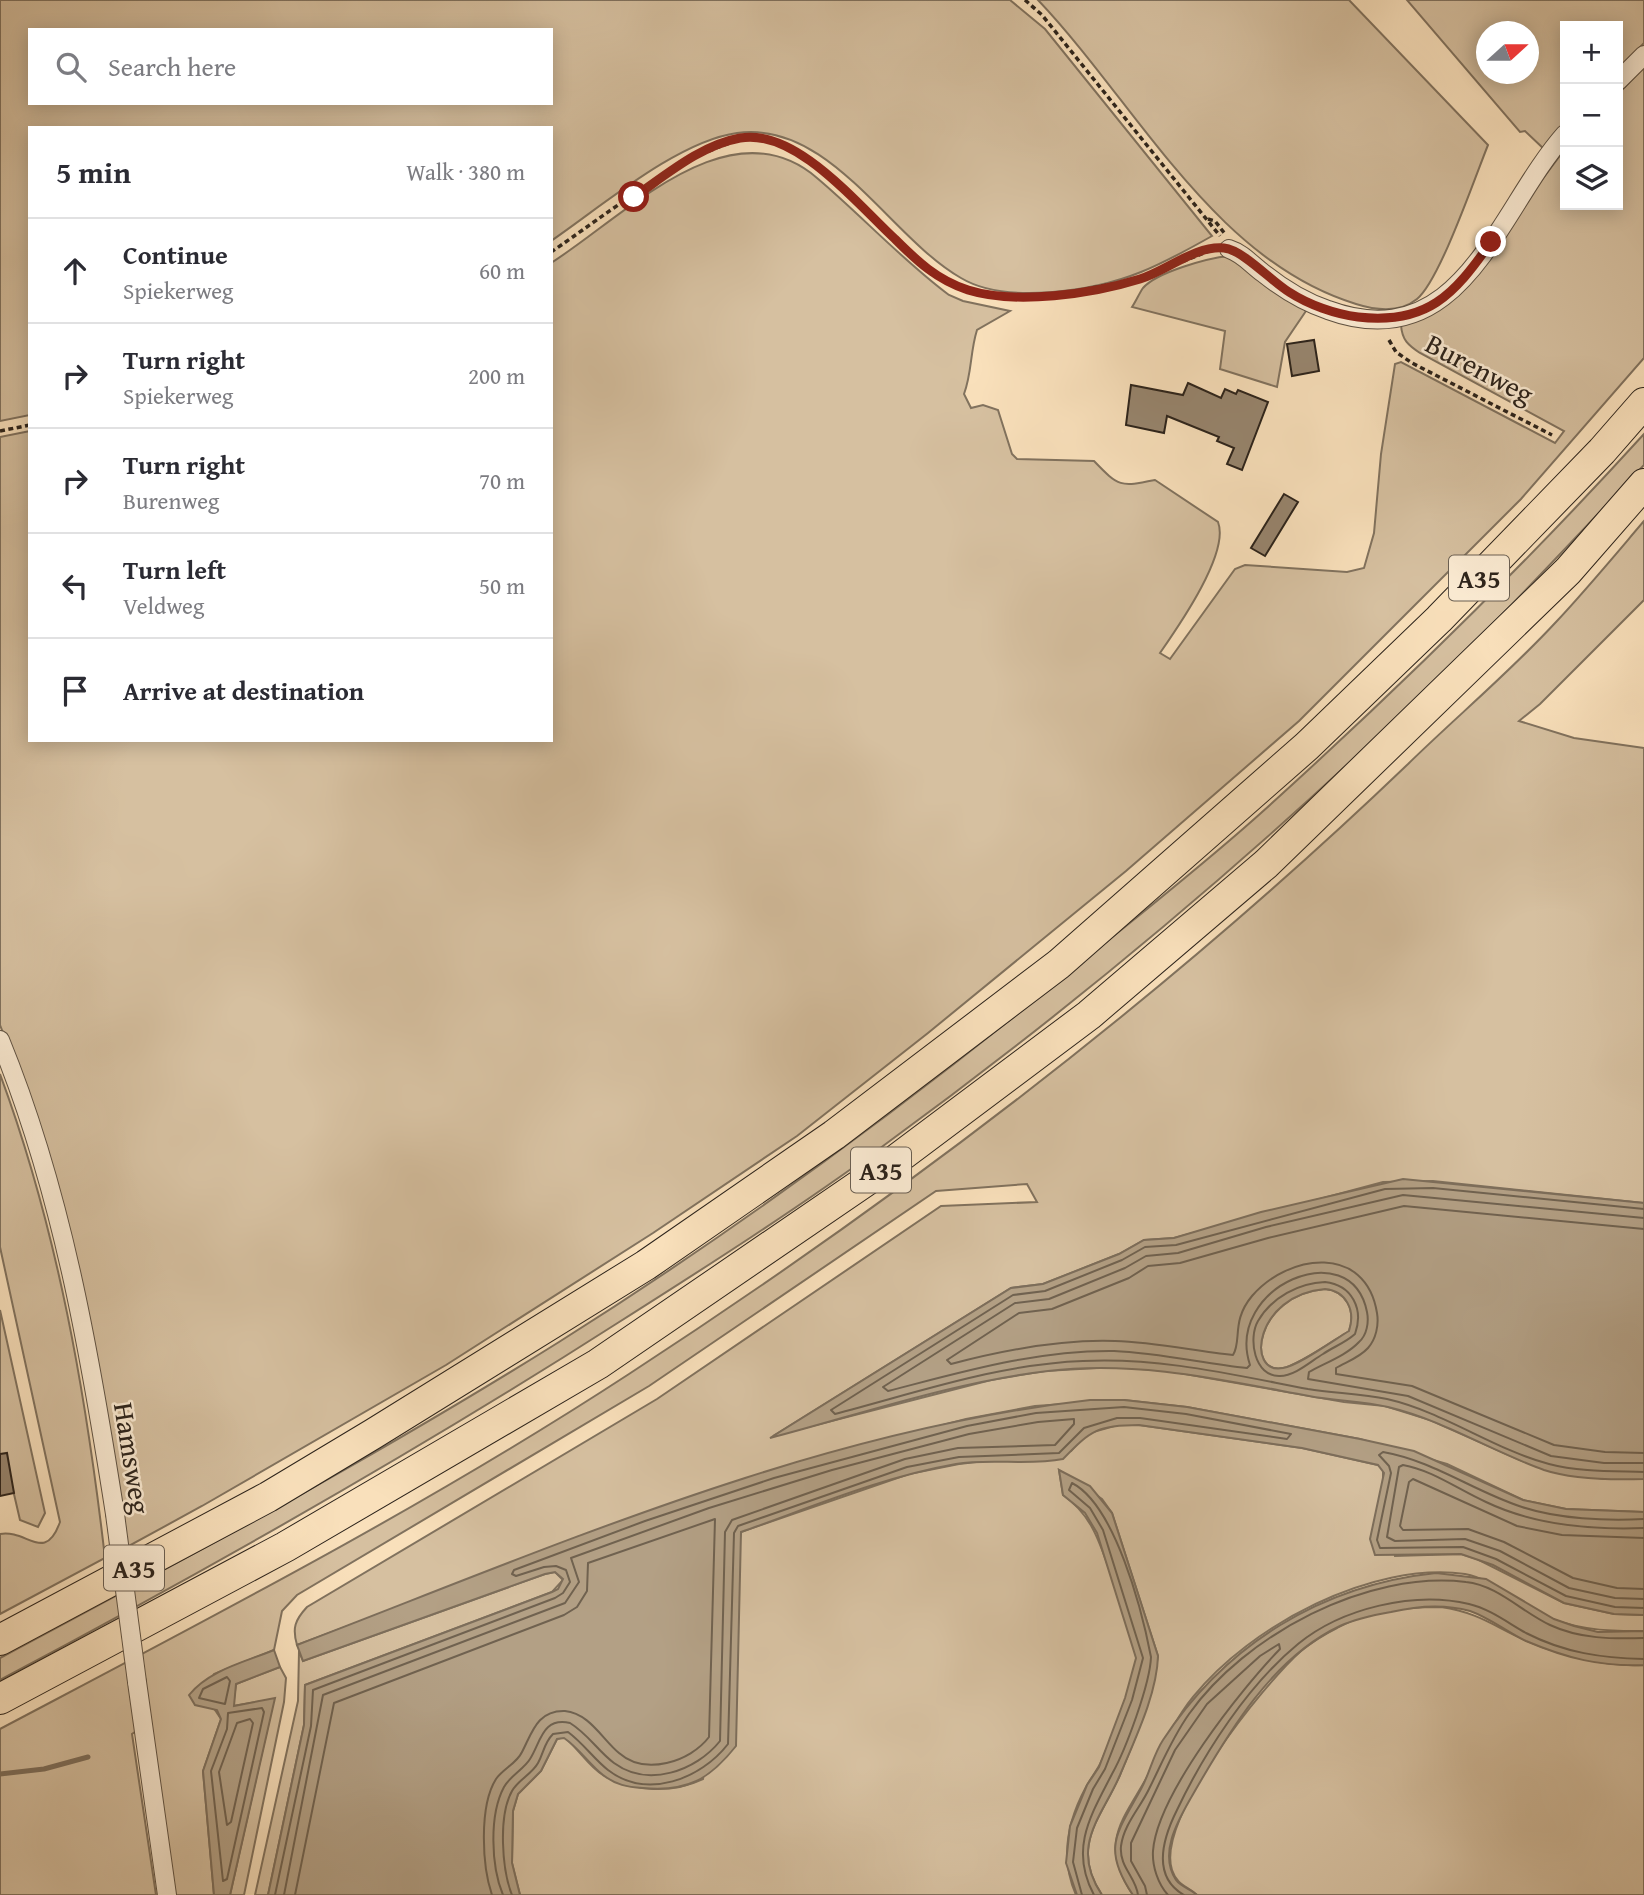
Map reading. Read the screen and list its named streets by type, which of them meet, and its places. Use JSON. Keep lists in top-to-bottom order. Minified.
{"streets":{"highway":["A35"],"street":["Hamsweg"],"path":["Burenweg"]},"north":"right","page":{"map_buttons":["+","−"],"search":"Search here","heading":["5 min","Walk · 380 m"],"list":[["Continue","Spiekerweg","60 m"],["Turn right","Spiekerweg","200 m"],["Turn right","Burenweg","70 m"],["Turn left","Veldweg","50 m"],"Arrive at destination"]}}
